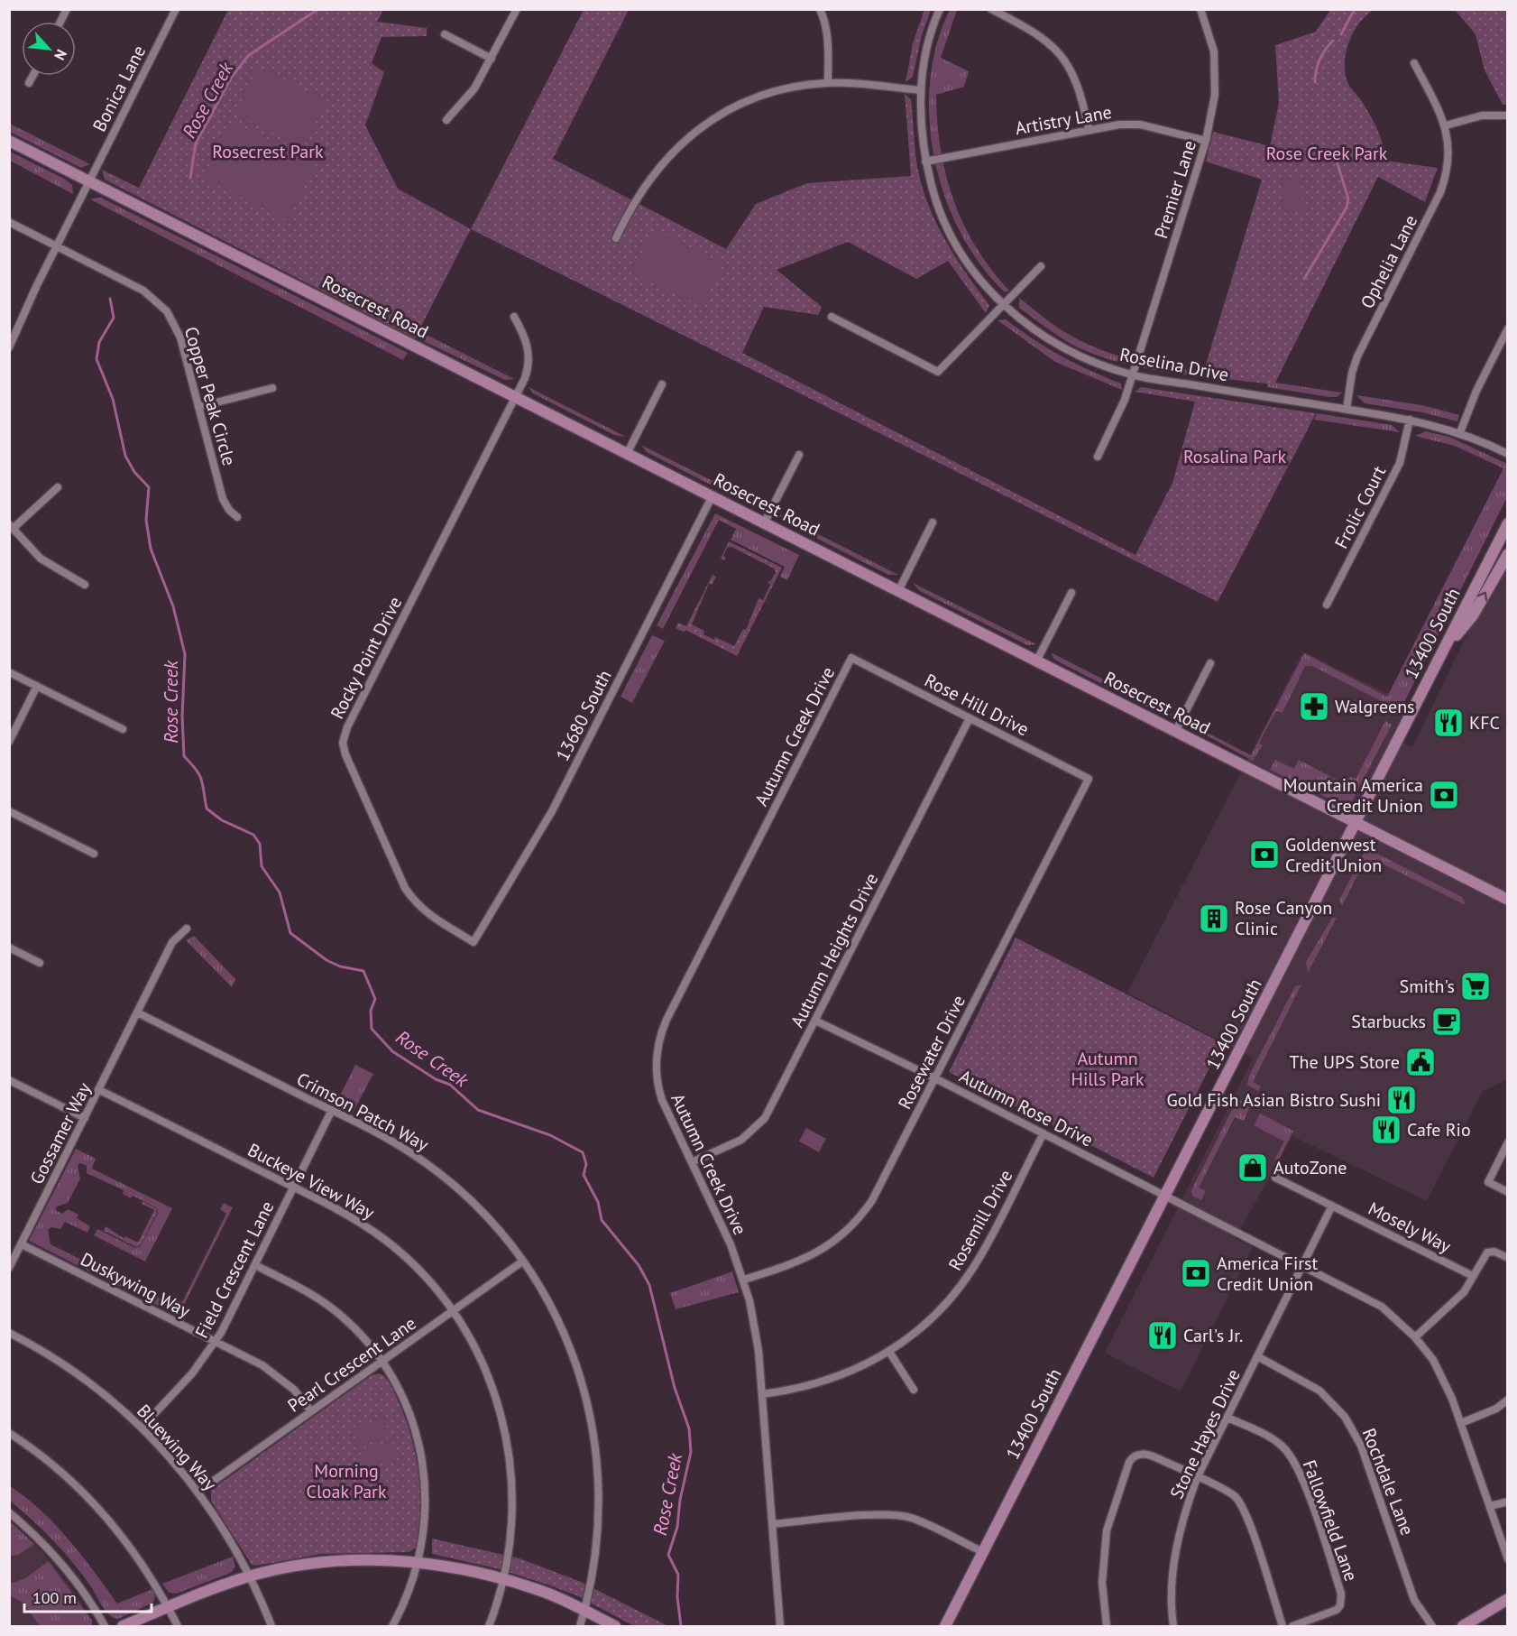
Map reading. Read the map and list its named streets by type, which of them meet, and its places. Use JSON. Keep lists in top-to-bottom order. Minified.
{"streets":{"main road":["Rosecrest Road","13400 South"],"street":["Bonica Lane","Artistry Lane","Premier Lane","Ophelia Lane","Roselina Drive","Copper Peak Circle","Frolic Court","Rocky Point Drive","Rose Hill Drive","13680 South","Autumn Creek Drive","Autumn Heights Drive","Rosewater Drive","Autumn Rose Drive","Crimson Patch Way","Gossamer Way","Buckeye View Way","Rosemill Drive","Mosely Way","Field Crescent Lane","Duskywing Way","Pearl Crescent Lane","Stone Hayes Drive","Bluewing Way","Rochdale Lane","Fallowfield Lane"]},"crossings":[["Bonica Lane","Rosecrest Road"],["Bonica Lane","Copper Peak Circle"],["Artistry Lane","Premier Lane"],["Artistry Lane","Roselina Drive"],["Premier Lane","Roselina Drive"],["Ophelia Lane","Roselina Drive"],["Rosecrest Road","13400 South"],["Rosecrest Road","Rocky Point Drive"],["Rosecrest Road","13680 South"],["Roselina Drive","Frolic Court"],["13400 South","Autumn Rose Drive"],["Rocky Point Drive","13680 South"],["Rose Hill Drive","Autumn Creek Drive"],["Rose Hill Drive","Autumn Heights Drive"],["Rose Hill Drive","Rosewater Drive"],["Autumn Creek Drive","Autumn Heights Drive"],["Autumn Creek Drive","Rosewater Drive"],["Autumn Creek Drive","Rosemill Drive"],["Autumn Heights Drive","Autumn Rose Drive"],["Rosewater Drive","Autumn Rose Drive"],["Autumn Rose Drive","Rosemill Drive"],["Autumn Rose Drive","Stone Hayes Drive"],["Crimson Patch Way","Gossamer Way"],["Crimson Patch Way","Field Crescent Lane"],["Crimson Patch Way","Pearl Crescent Lane"],["Gossamer Way","Buckeye View Way"],["Gossamer Way","Duskywing Way"],["Buckeye View Way","Field Crescent Lane"],["Buckeye View Way","Pearl Crescent Lane"],["Mosely Way","Stone Hayes Drive"],["Field Crescent Lane","Duskywing Way"],["Field Crescent Lane","Bluewing Way"],["Duskywing Way","Pearl Crescent Lane"],["Pearl Crescent Lane","Bluewing Way"],["Stone Hayes Drive","Rochdale Lane"],["Stone Hayes Drive","Fallowfield Lane"]],"water":["Rose Creek"],"parks":["Rosecrest Park","Rose Creek Park","Rosalina Park","Autumn Hills Park","Morning Cloak Park"],"places":{"pharmacy":["Walgreens"],"restaurant":["KFC","Gold Fish Asian Bistro Sushi","Cafe Rio","Carl's Jr."],"bank":["Mountain America Credit Union","Goldenwest Credit Union","America First Credit Union"],"building":["Rose Canyon Clinic"],"supermarket":["Smith's"],"cafe":["Starbucks"],"public building":["The UPS Store"],"shop":["AutoZone"]},"scale_bar":"100 m","north":"bottom right"}
